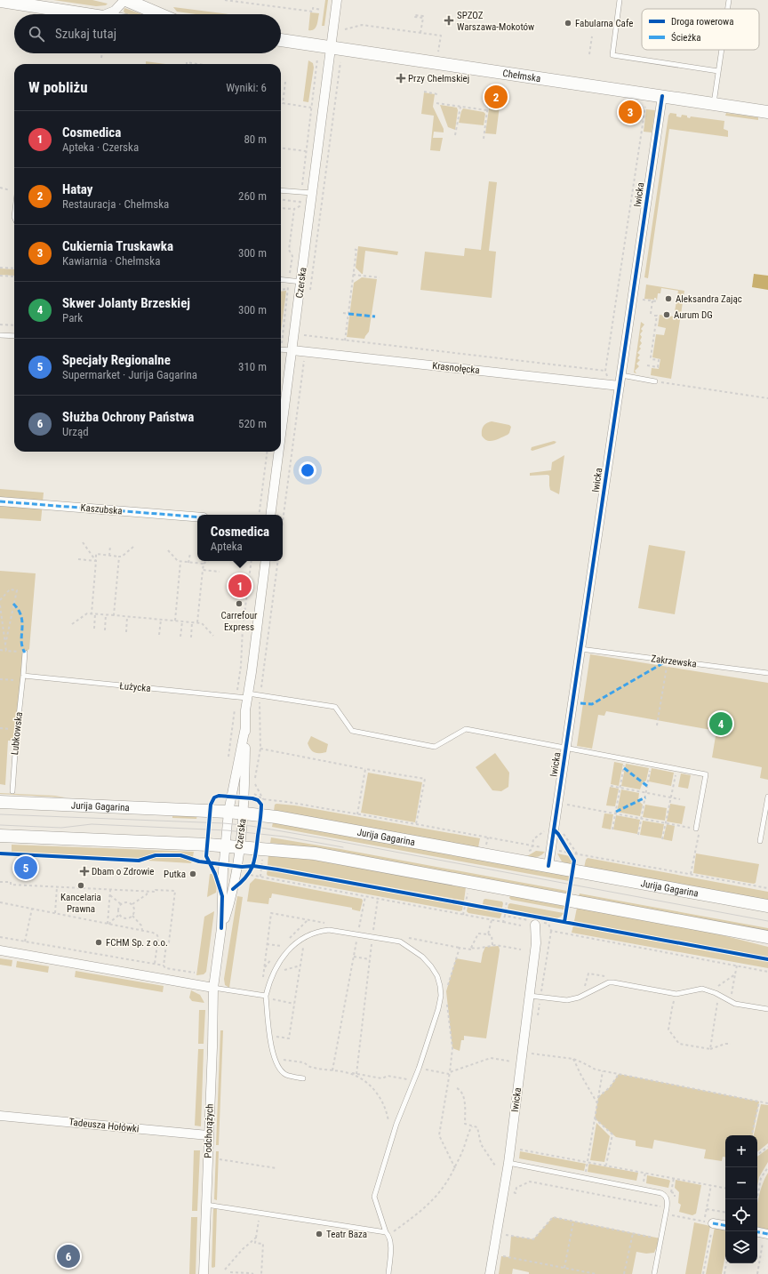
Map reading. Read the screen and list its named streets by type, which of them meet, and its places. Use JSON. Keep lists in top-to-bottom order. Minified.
{"streets":{"main road":["Chełmska","Jurija Gagarina"],"street":["Iwicka","Czerska","Krasnołęcka","Kaszubska","Tadeusza Hołówki","Podchorążych"],"lane":["Zakrzewska","Łużycka","Lubkowska"]},"crossings":[["Chełmska","Iwicka"],["Chełmska","Czerska"],["Iwicka","Krasnołęcka"],["Iwicka","Zakrzewska"],["Iwicka","Łużycka"],["Iwicka","Jurija Gagarina"],["Czerska","Krasnołęcka"],["Czerska","Łużycka"],["Czerska","Jurija Gagarina"],["Czerska","Podchorążych"],["Łużycka","Lubkowska"],["Tadeusza Hołówki","Podchorążych"]],"places":{"health":["SPZOZ Warszawa-Mokotów","Przy Chełmskiej","Dbam o Zdrowie"],"other":["Fabularna Cafe","Aleksandra Zając","Aurum DG","Carrefour Express","Putka","Kancelaria Prawna","FCHM Sp. z o.o.","Teatr Baza"]},"legend":["Droga rowerowa","Ścieżka"],"page":{"search":"Szukaj tutaj","heading":["W pobliżu","Wyniki: 6"],"pins":["2","3","1","4","5","6"],"list":[{"mark":"1","name":"Cosmedica","note":"Apteka · Czerska","value":"80 m"},{"mark":"2","name":"Hatay","note":"Restauracja · Chełmska","value":"260 m"},{"mark":"3","name":"Cukiernia Truskawka","note":"Kawiarnia · Chełmska","value":"300 m"},{"mark":"4","name":"Skwer Jolanty Brzeskiej","note":"Park","value":"300 m"},{"mark":"5","name":"Specjały Regionalne","note":"Supermarket · Jurija Gagarina","value":"310 m"},{"mark":"6","name":"Służba Ochrony Państwa","note":"Urząd","value":"520 m"}],"popup":["Cosmedica","Apteka"],"map_buttons":["+","−"]}}
